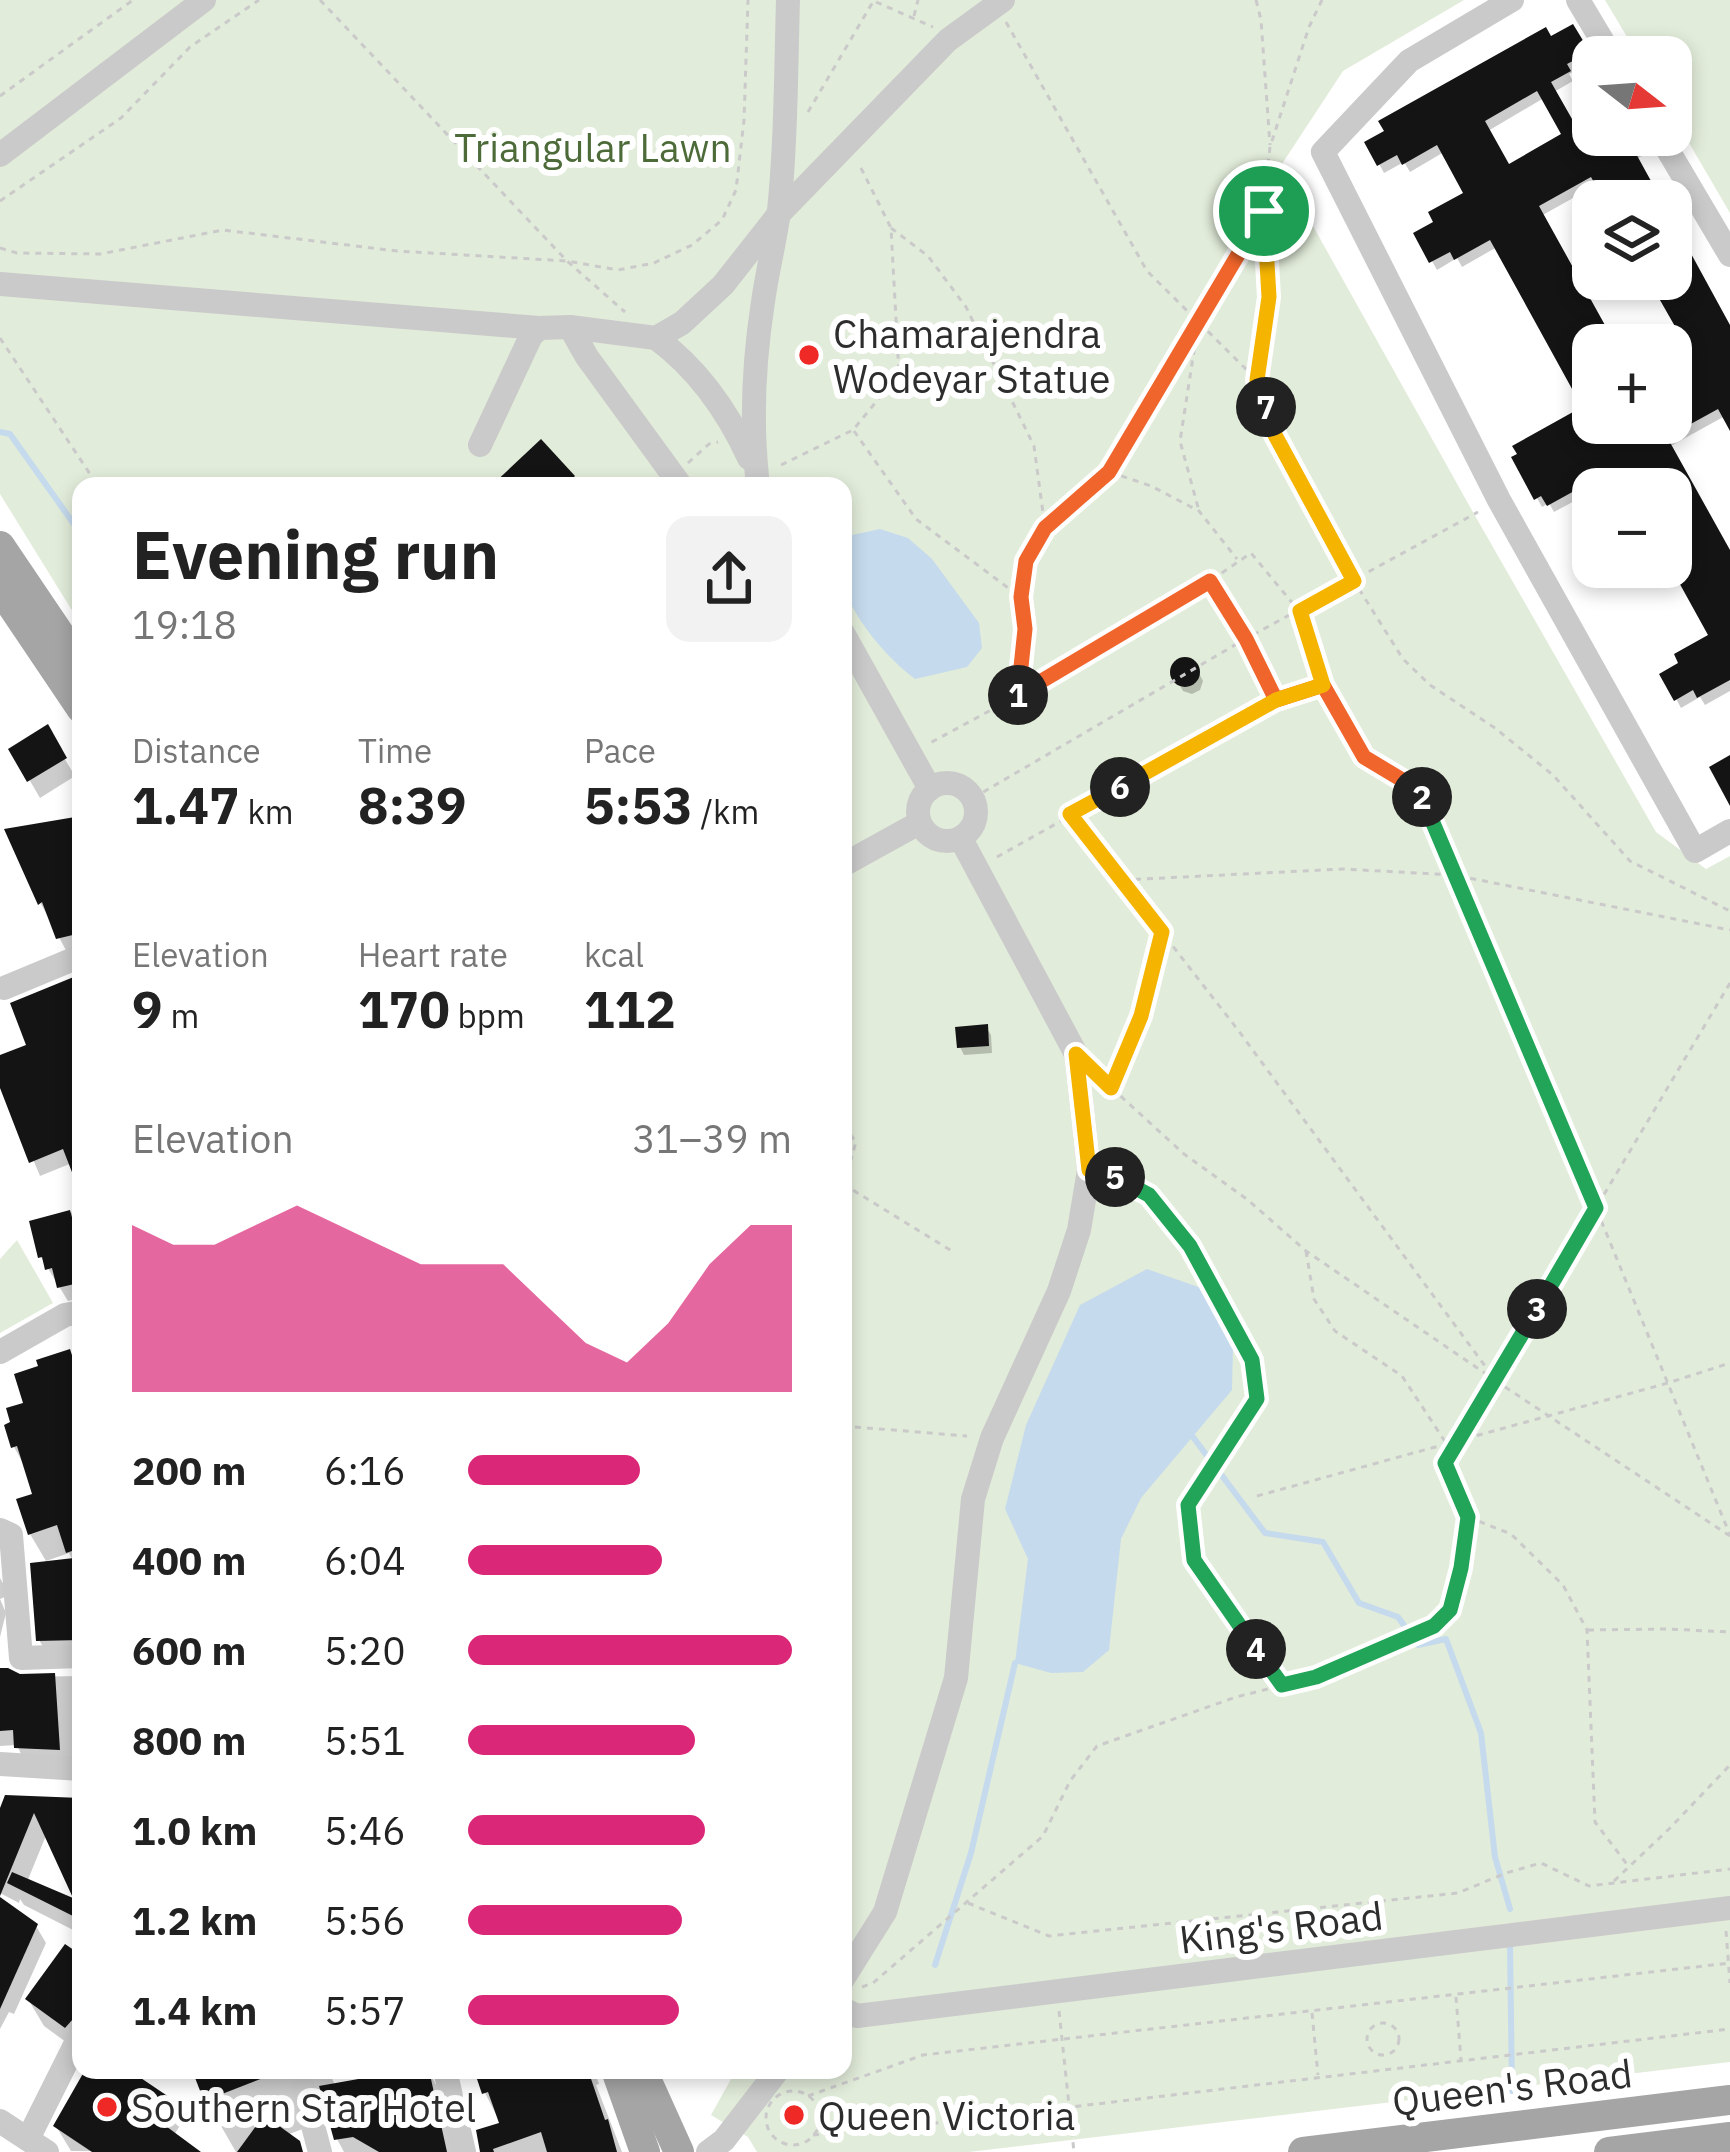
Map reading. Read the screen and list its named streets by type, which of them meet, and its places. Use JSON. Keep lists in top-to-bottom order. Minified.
{"streets":{"main road":["Queen's Road"],"street":["King's Road"]},"parks":["Triangular Lawn"],"places":["Chamarajendra Wodeyar Statue","Southern Star Hotel","Queen Victoria"],"north":"right","page":{"map_buttons":["+","−"],"pins":["7","1","6","2","5","3","4"],"heading":["Evening run","19:18"],"stats":[["Distance","1.47 km"],["Time","8:39"],["Pace","5:53 /km"],["Elevation","9 m"],["Heart rate","170 bpm"],["kcal","112"]],"chart":["Elevation","31–39 m"],"list":[{"name":"200 m","note":"6:16"},{"name":"400 m","note":"6:04"},{"name":"600 m","note":"5:20"},{"name":"800 m","note":"5:51"},{"name":"1.0 km","note":"5:46"},{"name":"1.2 km","note":"5:56"},{"name":"1.4 km","note":"5:57"}]}}
